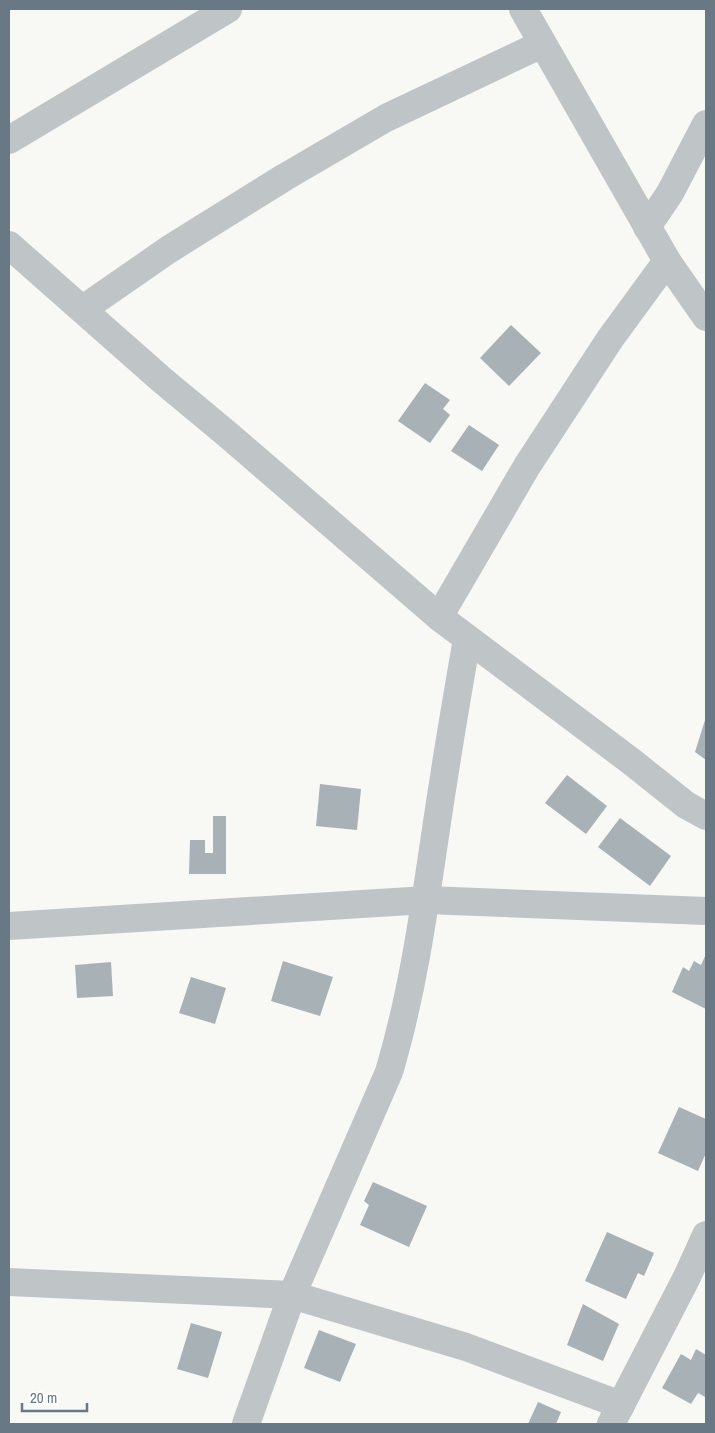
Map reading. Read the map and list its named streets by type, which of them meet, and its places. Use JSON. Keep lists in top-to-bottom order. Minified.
{"scale_bar":"20 m"}
